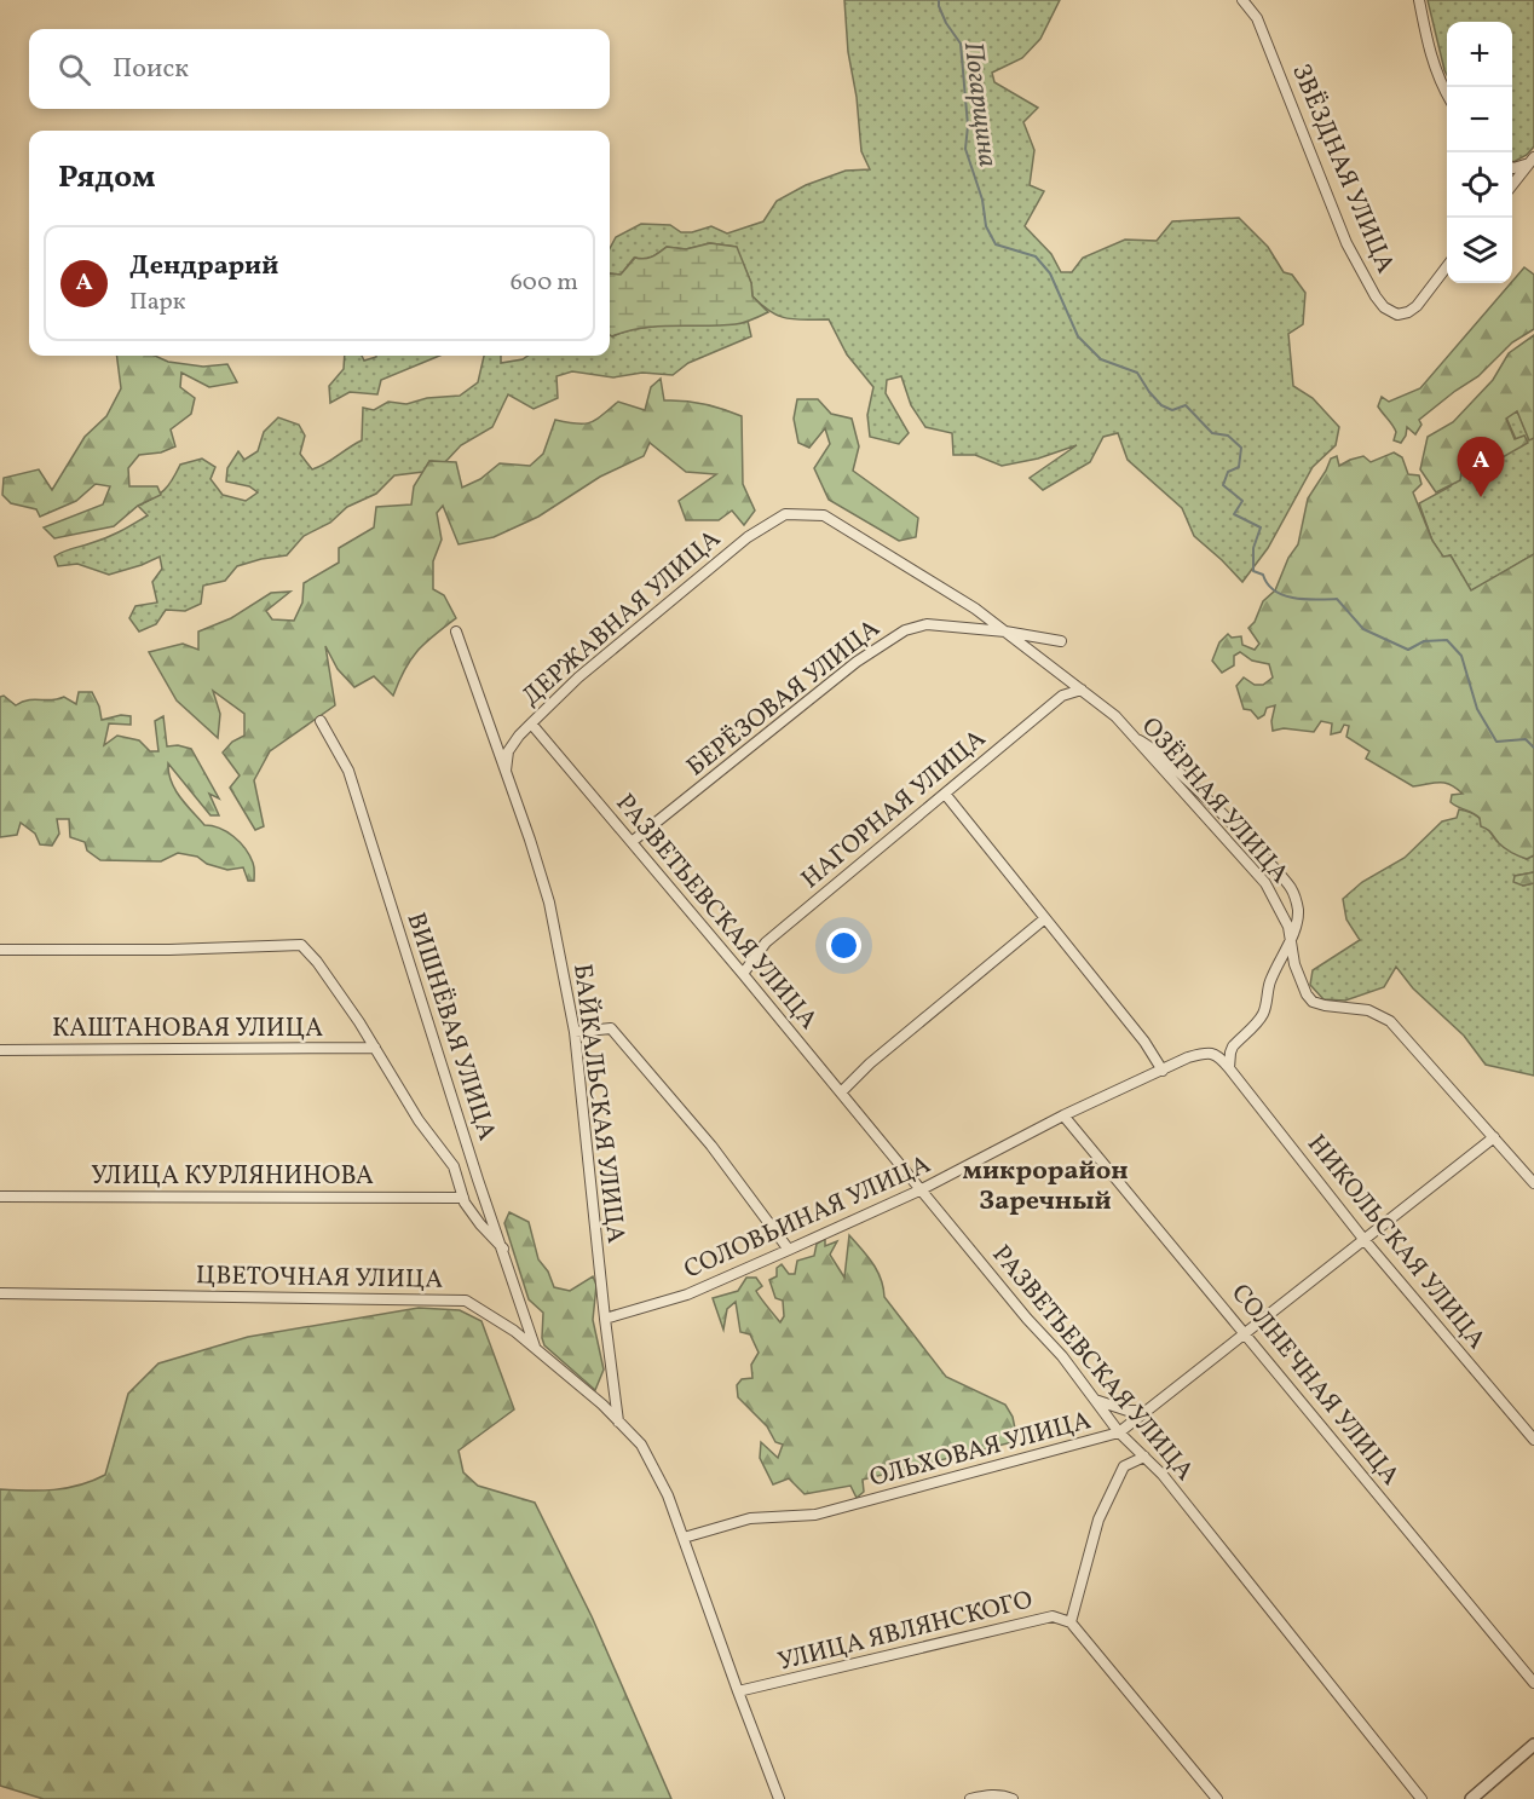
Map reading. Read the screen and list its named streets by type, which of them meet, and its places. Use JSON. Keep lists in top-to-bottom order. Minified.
{"streets":{"street":["ЗВЁЗДНАЯ УЛИЦА","ДЕРЖАВНАЯ УЛИЦА","БЕРЁЗОВАЯ УЛИЦА","ОЗЁРНАЯ УЛИЦА","НАГОРНАЯ УЛИЦА","РАЗВЕТЬЕВСКАЯ УЛИЦА","ВИШНЁВАЯ УЛИЦА","КАШТАНОВАЯ УЛИЦА","БАЙКАЛЬСКАЯ УЛИЦА","УЛИЦА КУРЛЯНИНОВА","СОЛОВЬИНАЯ УЛИЦА","НИКОЛЬСКАЯ УЛИЦА","ЦВЕТОЧНАЯ УЛИЦА","СОЛНЕЧНАЯ УЛИЦА","ОЛЬХОВАЯ УЛИЦА","УЛИЦА ЯВЛЯНСКОГО"]},"crossings":[["ДЕРЖАВНАЯ УЛИЦА","ОЗЁРНАЯ УЛИЦА"],["ДЕРЖАВНАЯ УЛИЦА","РАЗВЕТЬЕВСКАЯ УЛИЦА"],["ДЕРЖАВНАЯ УЛИЦА","БАЙКАЛЬСКАЯ УЛИЦА"],["БЕРЁЗОВАЯ УЛИЦА","ОЗЁРНАЯ УЛИЦА"],["БЕРЁЗОВАЯ УЛИЦА","РАЗВЕТЬЕВСКАЯ УЛИЦА"],["ОЗЁРНАЯ УЛИЦА","НАГОРНАЯ УЛИЦА"],["ОЗЁРНАЯ УЛИЦА","ОЛЬХОВАЯ УЛИЦА"],["НАГОРНАЯ УЛИЦА","РАЗВЕТЬЕВСКАЯ УЛИЦА"],["РАЗВЕТЬЕВСКАЯ УЛИЦА","СОЛОВЬИНАЯ УЛИЦА"],["РАЗВЕТЬЕВСКАЯ УЛИЦА","ОЛЬХОВАЯ УЛИЦА"],["ВИШНЁВАЯ УЛИЦА","ЦВЕТОЧНАЯ УЛИЦА"],["БАЙКАЛЬСКАЯ УЛИЦА","СОЛОВЬИНАЯ УЛИЦА"],["БАЙКАЛЬСКАЯ УЛИЦА","ЦВЕТОЧНАЯ УЛИЦА"],["СОЛОВЬИНАЯ УЛИЦА","НИКОЛЬСКАЯ УЛИЦА"],["СОЛОВЬИНАЯ УЛИЦА","СОЛНЕЧНАЯ УЛИЦА"],["НИКОЛЬСКАЯ УЛИЦА","ОЛЬХОВАЯ УЛИЦА"],["ЦВЕТОЧНАЯ УЛИЦА","ОЛЬХОВАЯ УЛИЦА"],["ЦВЕТОЧНАЯ УЛИЦА","УЛИЦА ЯВЛЯНСКОГО"],["СОЛНЕЧНАЯ УЛИЦА","ОЛЬХОВАЯ УЛИЦА"]],"districts":["микрорайон Заречный"],"water":["Погарщина"],"page":{"map_buttons":["+","−"],"search":"Поиск","heading":"Рядом","list":[{"mark":"A","name":"Дендрарий","note":"Парк","value":"600 m"}],"pins":"A"}}
